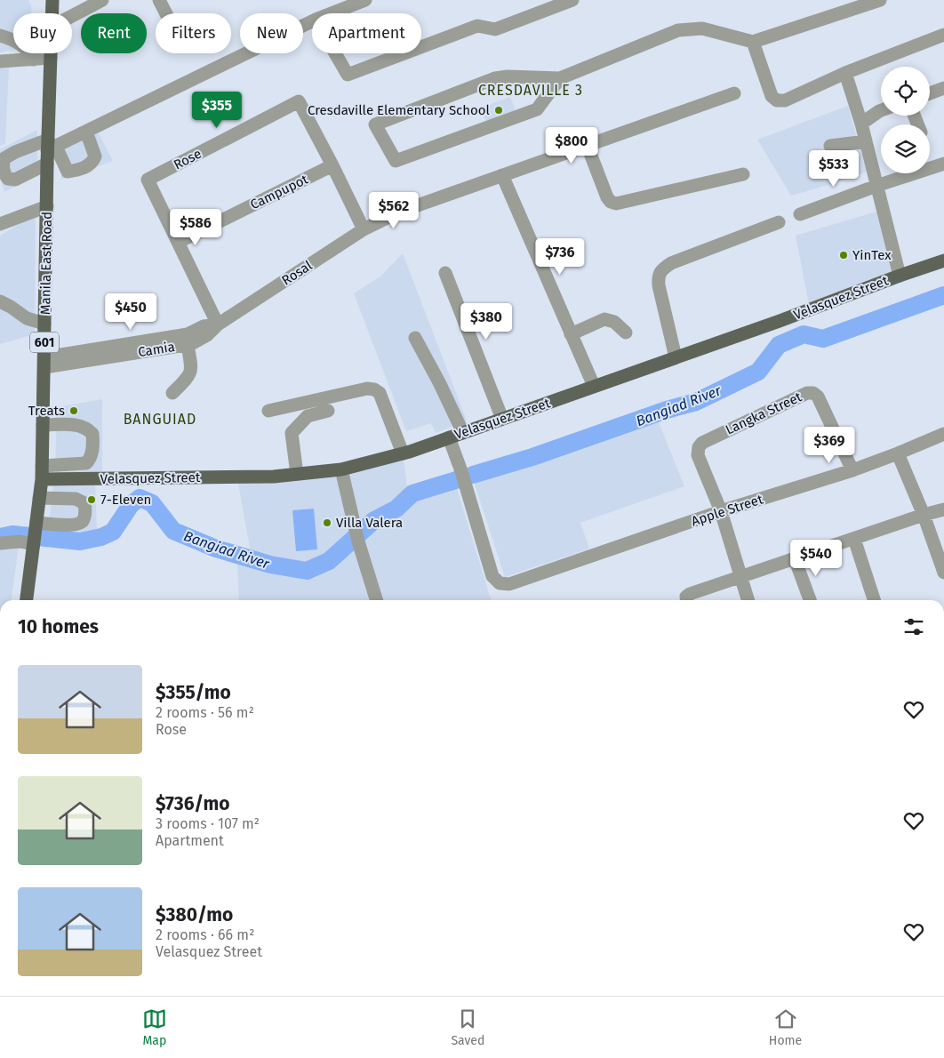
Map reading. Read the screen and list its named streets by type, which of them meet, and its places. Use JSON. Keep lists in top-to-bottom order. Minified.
{"streets":{"main road":["Manila East Road","Velasquez Street","601"],"street":["Rose","Campupot","Rosal","Camia","Langka Street","Apple Street"]},"crossings":[["Rose","Campupot"],["Manila East Road","Velasquez Street"],["Manila East Road","Camia"],["Rosal","Camia"],["Velasquez Street","Apple Street"],["Langka Street","Apple Street"]],"districts":["CRESDAVILLE 3","BANGUIAD"],"water":["Bangiad River"],"places":["Cresdaville Elementary School","YinTex","Treats","7-Eleven","Villa Valera"],"page":{"chip":["Buy","Rent","Filters","New","Apartment"],"price":["$355","$800","$533","$562","$586","$736","$450","$380","$369","$540"],"heading":"10 homes","list":[{"name":"$355/mo","note":"2 rooms · 56 m² · Rose"},{"name":"$736/mo","note":"3 rooms · 107 m² · Apartment"},{"name":"$380/mo","note":"2 rooms · 66 m² · Velasquez Street"}],"tabs":["Map","Saved","Home"]}}
